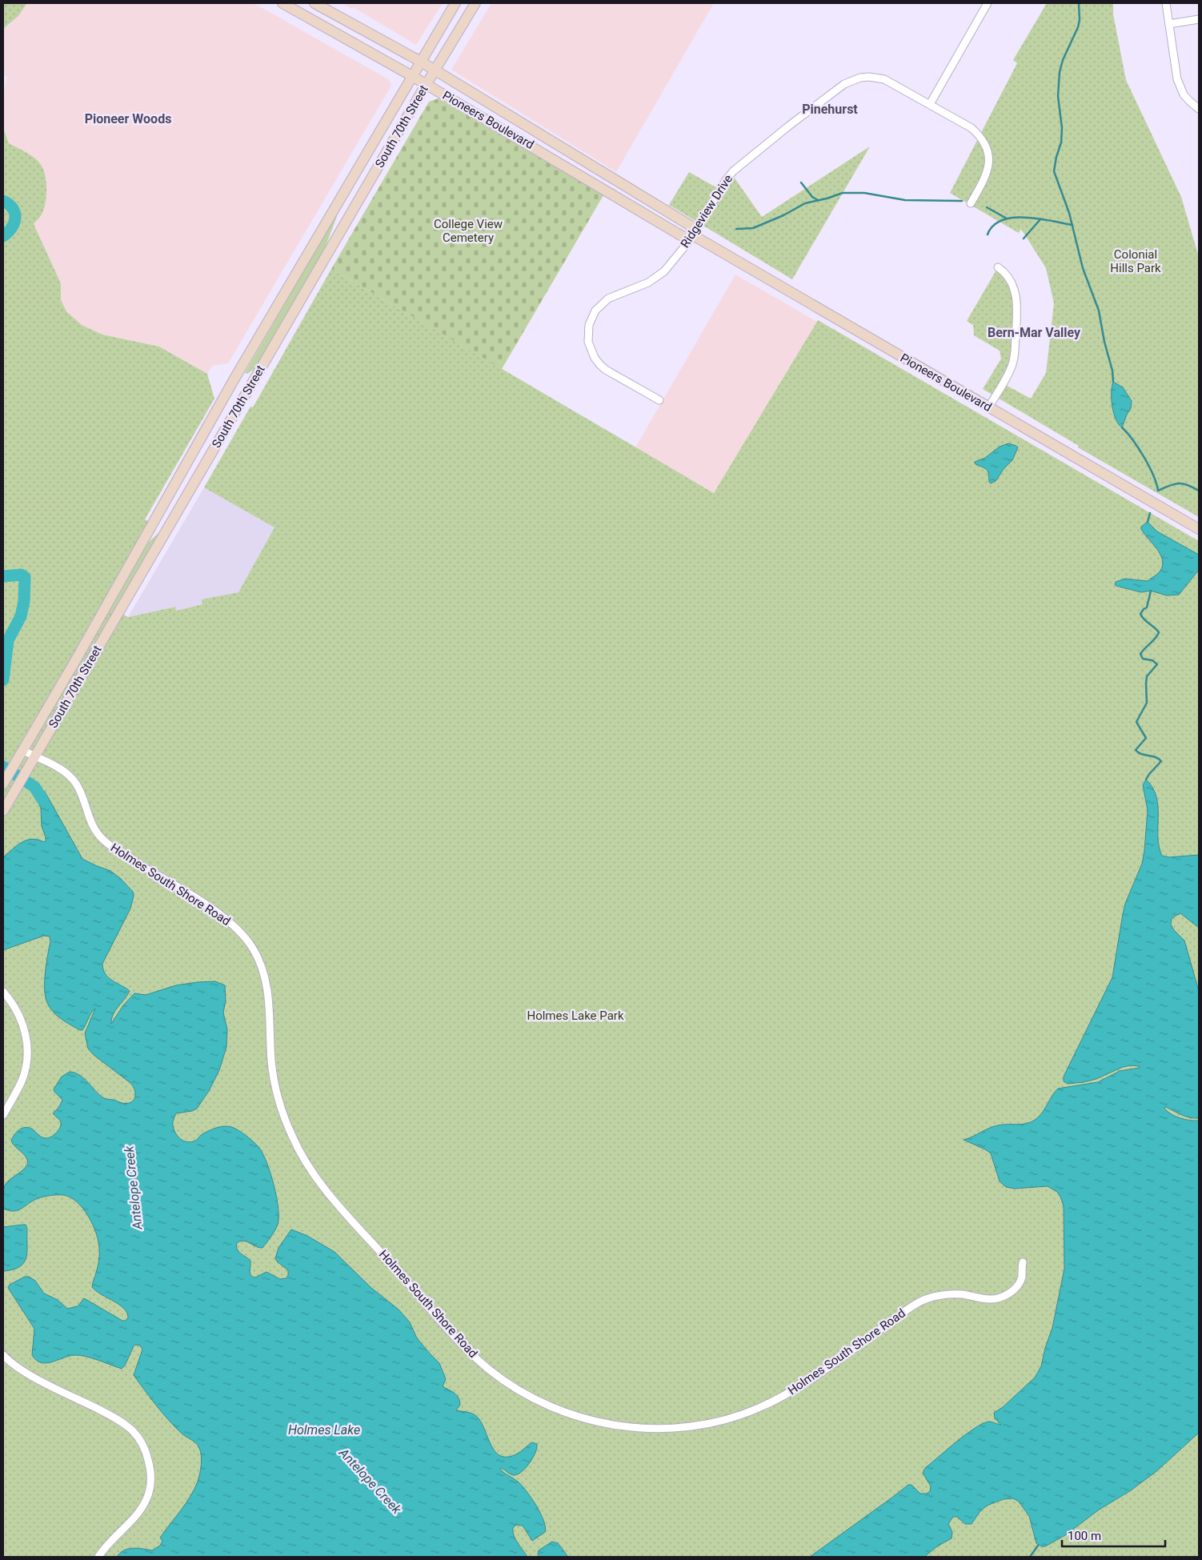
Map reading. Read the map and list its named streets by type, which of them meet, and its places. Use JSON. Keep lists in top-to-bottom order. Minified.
{"streets":{"main road":["Pioneers Boulevard","South 70th Street"],"street":["Ridgeview Drive","Holmes South Shore Road"]},"crossings":[["Pioneers Boulevard","South 70th Street"],["Pioneers Boulevard","Ridgeview Drive"],["South 70th Street","Holmes South Shore Road"]],"districts":["Pinehurst","Pioneer Woods","Bern-Mar Valley"],"water":["Antelope Creek","Holmes Lake"],"parks":["College View Cemetery","Colonial Hills Park","Holmes Lake Park"],"scale_bar":"100 m"}
